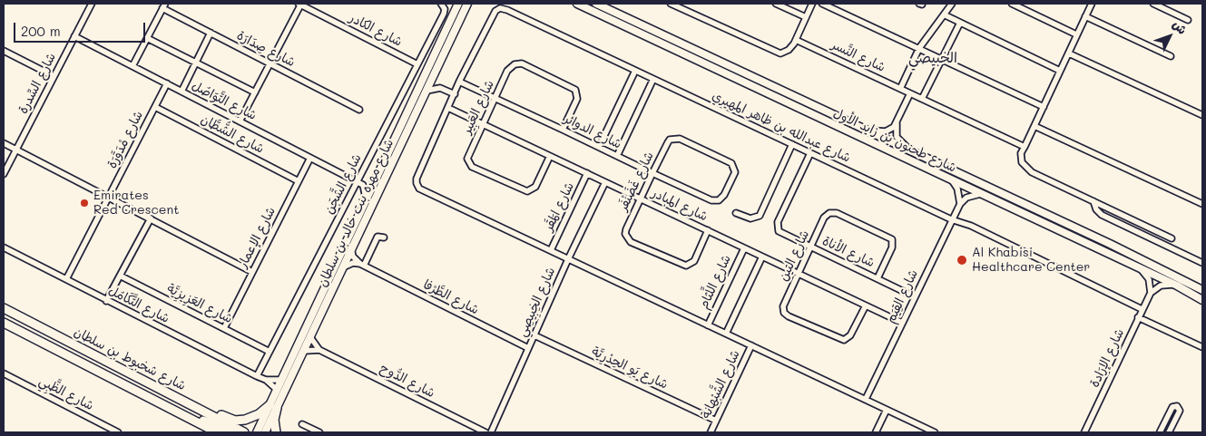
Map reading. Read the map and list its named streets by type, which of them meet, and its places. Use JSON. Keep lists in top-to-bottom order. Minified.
{"streets":{"main road":["شارع شخبوط بن سلطان"],"street":["شارع الكادر","شارع صِدَارَة","شارع النَّسر","شارع السِّدرة","شارع التَّوَاصُل","شارع العَبِير","شارع عبدالله بن ظاهر المهيري","شارع الدوائر","شارع الشُّطَّان","شارع مْدَوَّرَة","شارع طحنون بن زايد الأول","شارع غَضَنْفَر","شارع الشَّجَن","شارع المبادر","شارع المَقَر","شارع مهره بنت خالد بن سلطان","شارع الإعمار","شارع الأناة","شارع التين","شارع اللِّثام","شارع القِيَم","شارع الطَّرْفا","شارع الخِبِيصِي","شارع العَزِيزِيَّة","شارع التَّكَامُل","شارع الإرَادة","شارع يَو الحِدْرِيَّة","شارع الدُّوح","شارع الشَّبْهانة","شارع الظَّبِي"]},"crossings":[["شارع الكادر","شارع الشَّجَن"],["شارع السِّدرة","شارع التَّوَاصُل"],["شارع التَّوَاصُل","شارع مْدَوَّرَة"],["شارع التَّوَاصُل","شارع الشَّجَن"],["شارع التَّوَاصُل","شارع الإعمار"],["شارع العَبِير","شارع الدوائر"],["شارع العَبِير","شارع المبادر"],["شارع عبدالله بن ظاهر المهيري","شارع الدوائر"],["شارع عبدالله بن ظاهر المهيري","شارع المبادر"],["شارع عبدالله بن ظاهر المهيري","شارع المَقَر"],["شارع عبدالله بن ظاهر المهيري","شارع الأناة"],["شارع عبدالله بن ظاهر المهيري","شارع اللِّثام"],["شارع عبدالله بن ظاهر المهيري","شارع القِيَم"],["شارع عبدالله بن ظاهر المهيري","شارع الخِبِيصِي"],["شارع عبدالله بن ظاهر المهيري","شارع الإرَادة"],["شارع عبدالله بن ظاهر المهيري","شارع الشَّبْهانة"],["شارع الدوائر","شارع غَضَنْفَر"],["شارع الشُّطَّان","شارع مْدَوَّرَة"],["شارع الشُّطَّان","شارع الإعمار"],["شارع مْدَوَّرَة","شارع التَّكَامُل"],["شارع غَضَنْفَر","شارع المبادر"],["شارع الشَّجَن","شارع العَزِيزِيَّة"],["شارع الشَّجَن","شارع التَّكَامُل"],["شارع المبادر","شارع المَقَر"],["شارع المبادر","شارع التين"],["شارع المبادر","شارع اللِّثام"],["شارع المبادر","شارع القِيَم"],["شارع المبادر","شارع الخِبِيصِي"],["شارع مهره بنت خالد بن سلطان","شارع التَّكَامُل"],["شارع مهره بنت خالد بن سلطان","شارع الدُّوح"],["شارع الإعمار","شارع العَزِيزِيَّة"],["شارع الأناة","شارع التين"],["شارع الأناة","شارع القِيَم"],["شارع الطَّرْفا","شارع الخِبِيصِي"],["شارع الخِبِيصِي","شارع يَو الحِدْرِيَّة"],["شارع يَو الحِدْرِيَّة","شارع الشَّبْهانة"]],"districts":["الخبيصي"],"places":["Emirates Red Crescent","Al Khabisi Healthcare Center"],"scale_bar":"200 m","north":"top right"}
